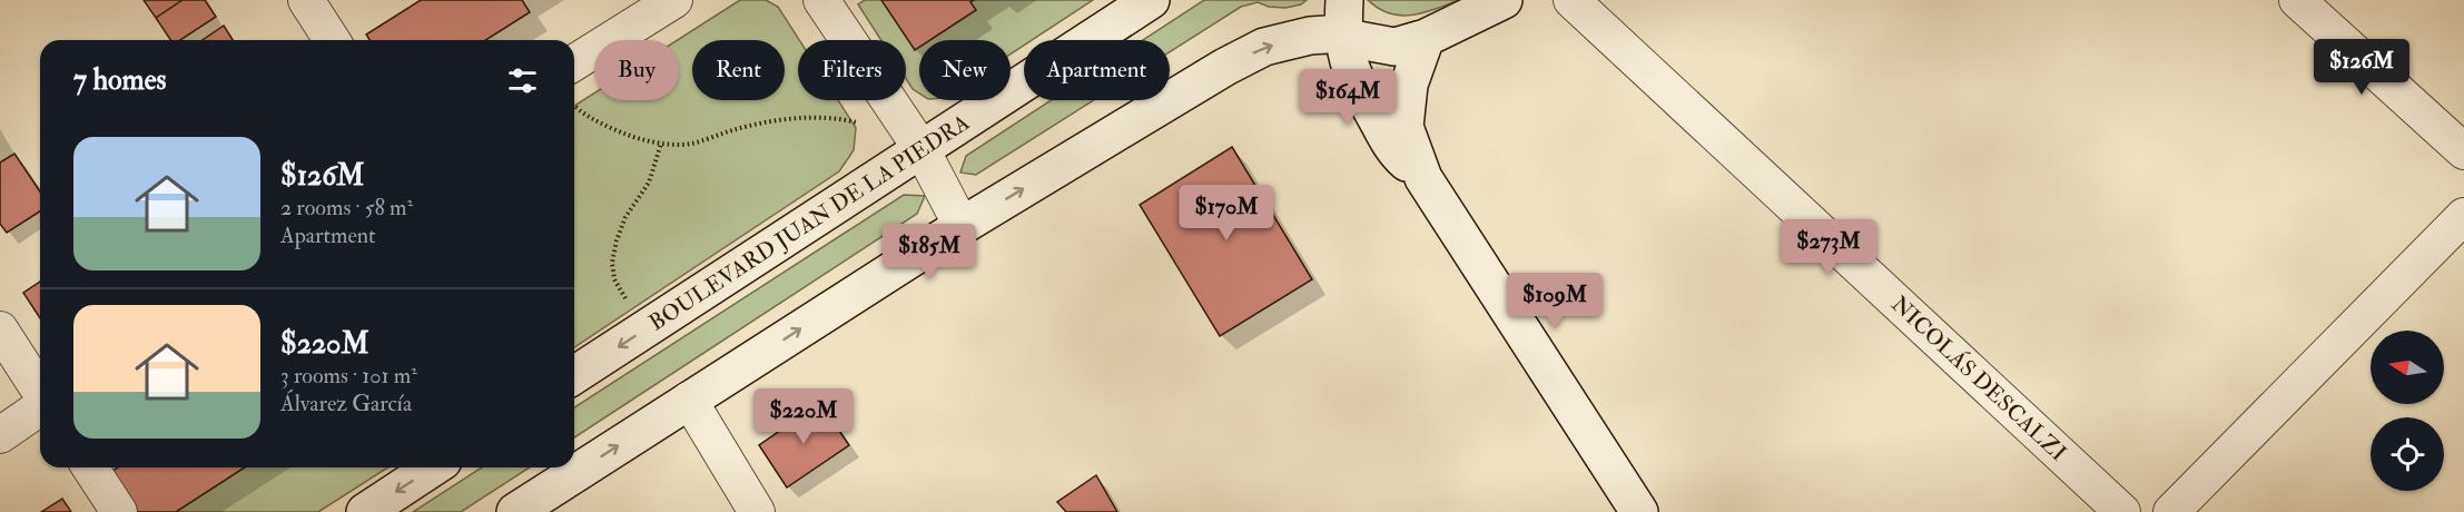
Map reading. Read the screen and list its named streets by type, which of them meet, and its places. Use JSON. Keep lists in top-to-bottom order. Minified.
{"streets":{"main road":["BOULEVARD JUAN DE LA PIEDRA"],"street":["NICOLÁS DESCALZI"]},"north":"left","page":{"price":["$126M","$164M","$170M","$273M","$185M","$109M","$220M"],"chip":["Buy","Rent","Filters","New","Apartment"],"heading":"7 homes","list":[{"name":"$126M","note":"2 rooms · 58 m² · Apartment"},{"name":"$220M","note":"3 rooms · 101 m² · Álvarez García"}]}}
